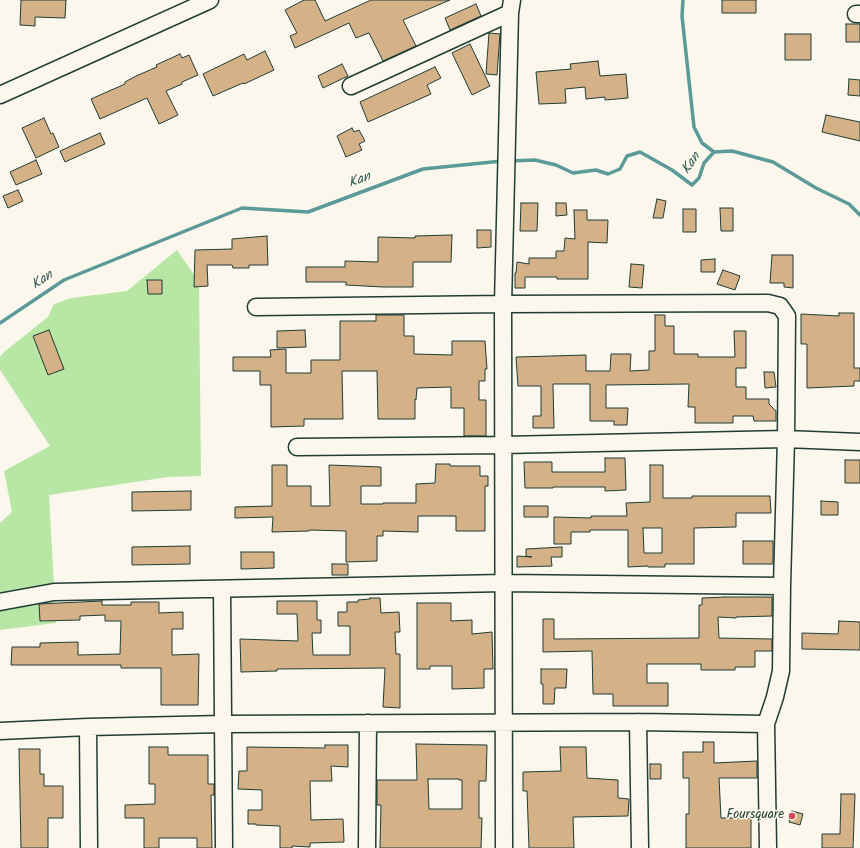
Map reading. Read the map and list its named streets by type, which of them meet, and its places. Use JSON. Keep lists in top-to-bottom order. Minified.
{"water":["Kan"],"places":["Foursquare"]}
